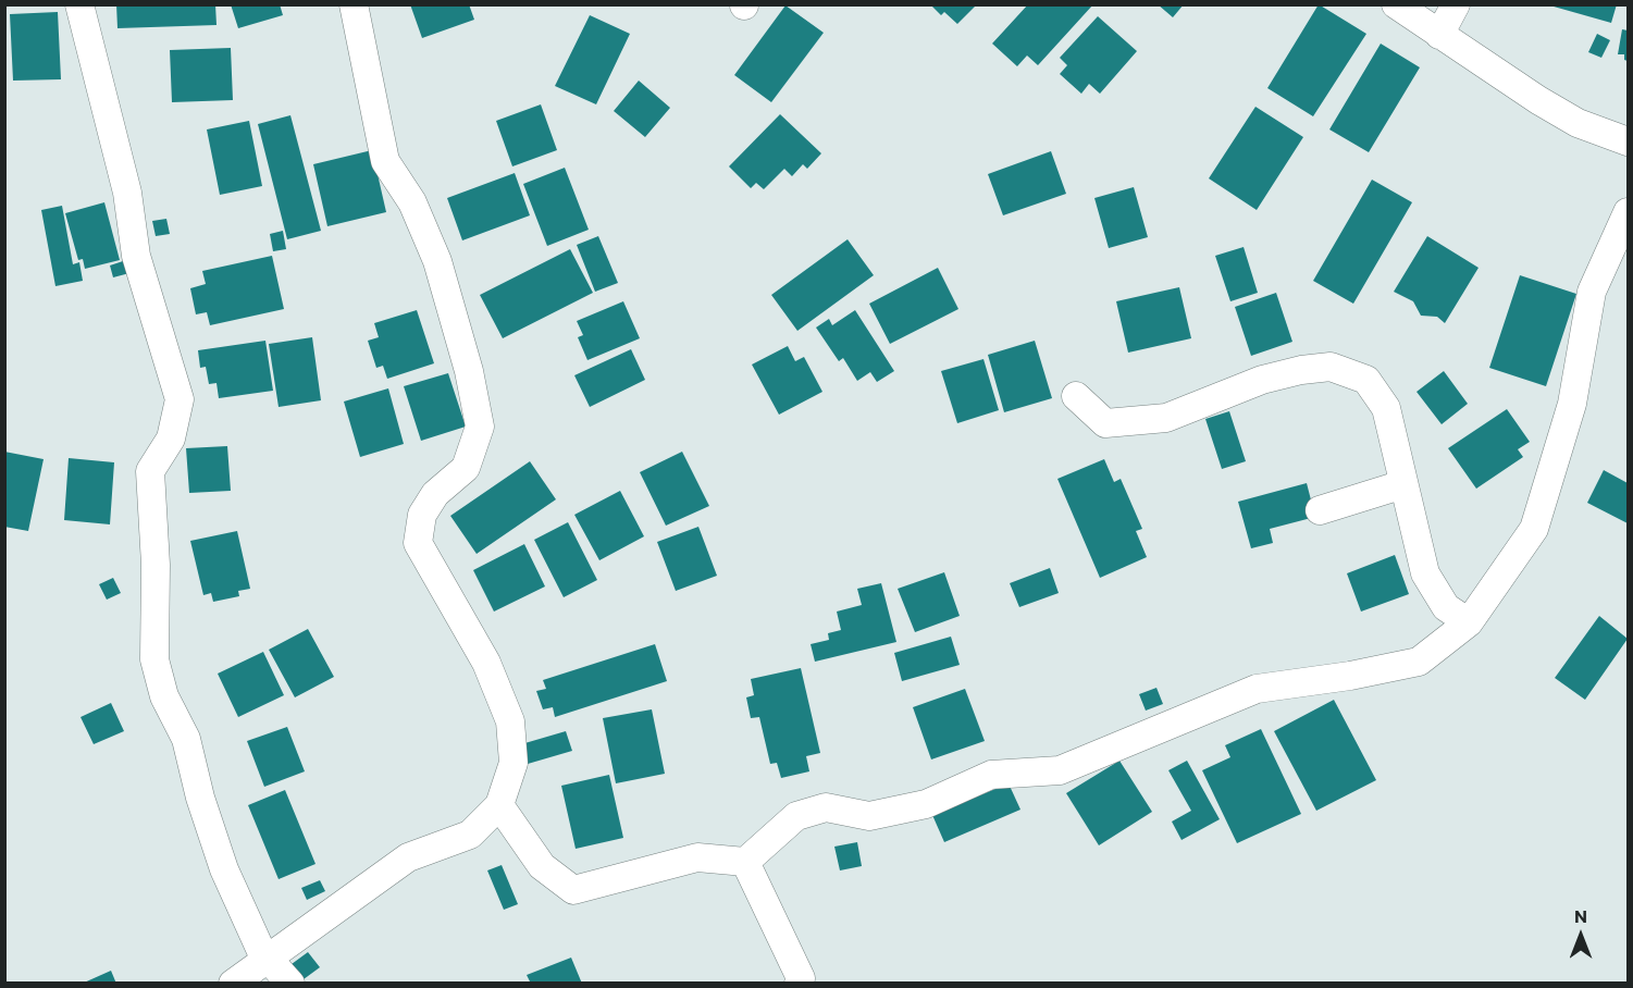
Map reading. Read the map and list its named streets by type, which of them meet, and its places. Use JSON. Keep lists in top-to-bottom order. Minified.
{"north":"top"}
